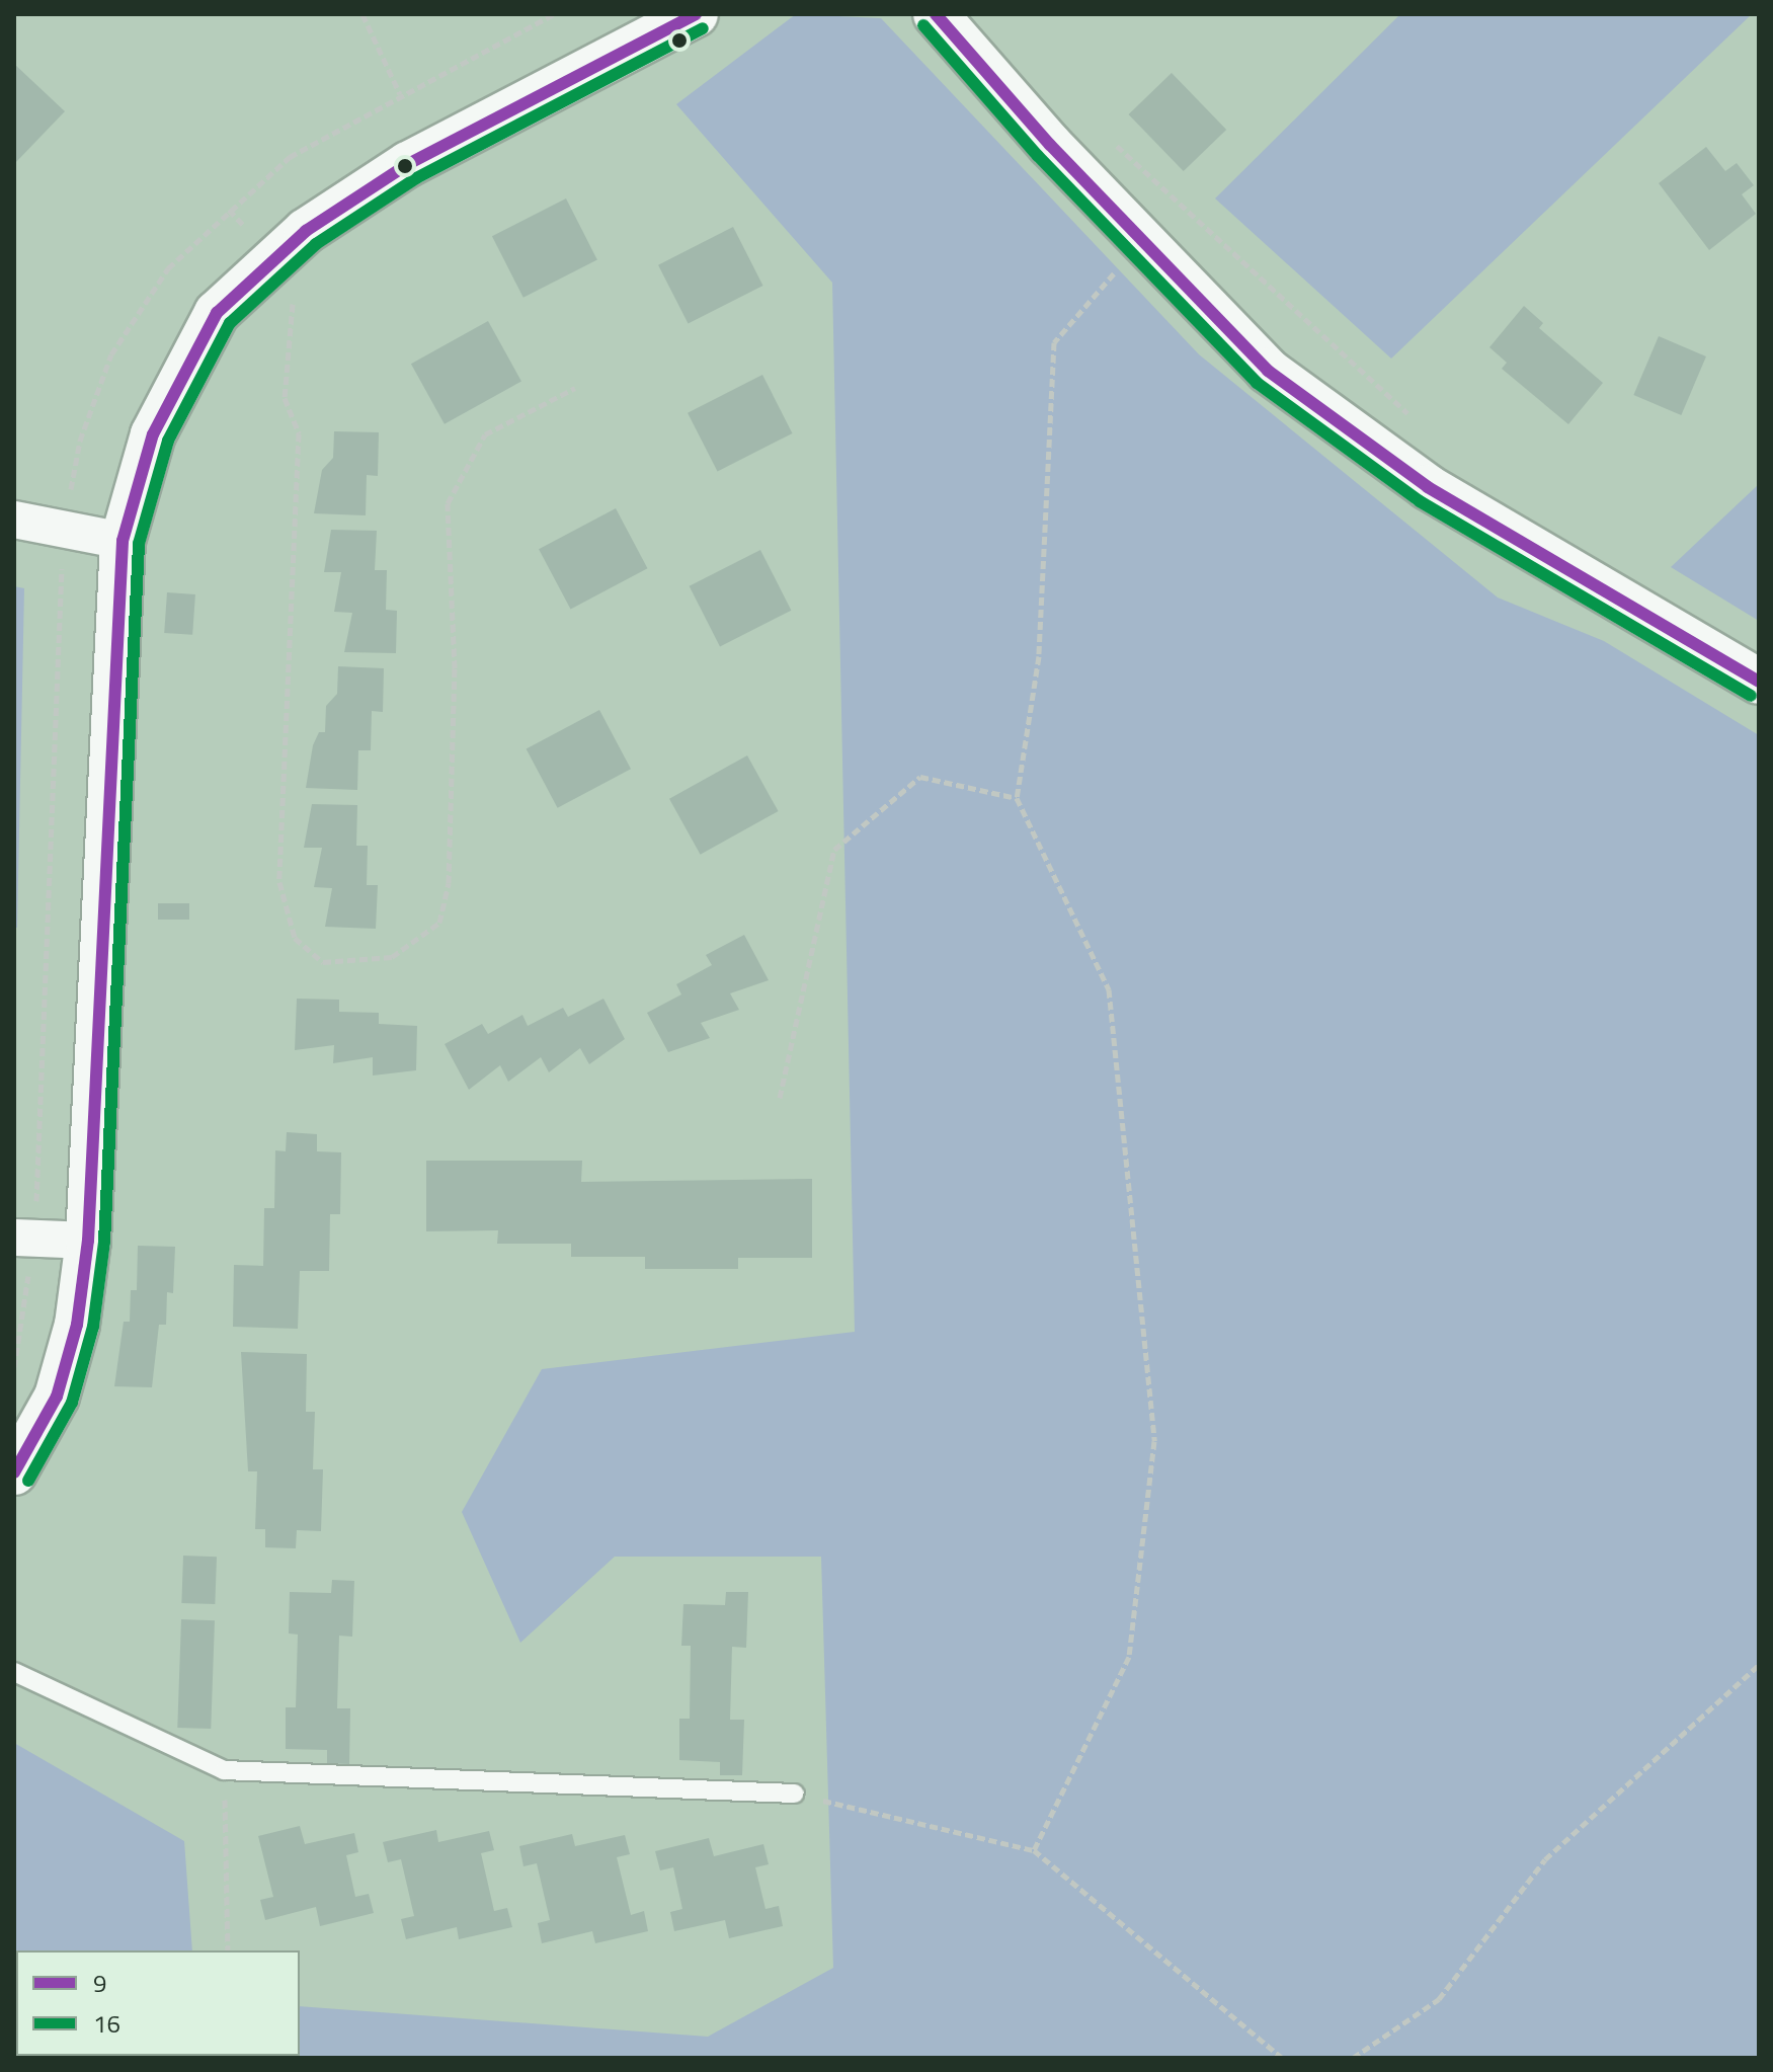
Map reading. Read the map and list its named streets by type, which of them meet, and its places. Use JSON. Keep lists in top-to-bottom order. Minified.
{"lines":["transit line 9","transit line 16"],"legend":["9","16"]}
